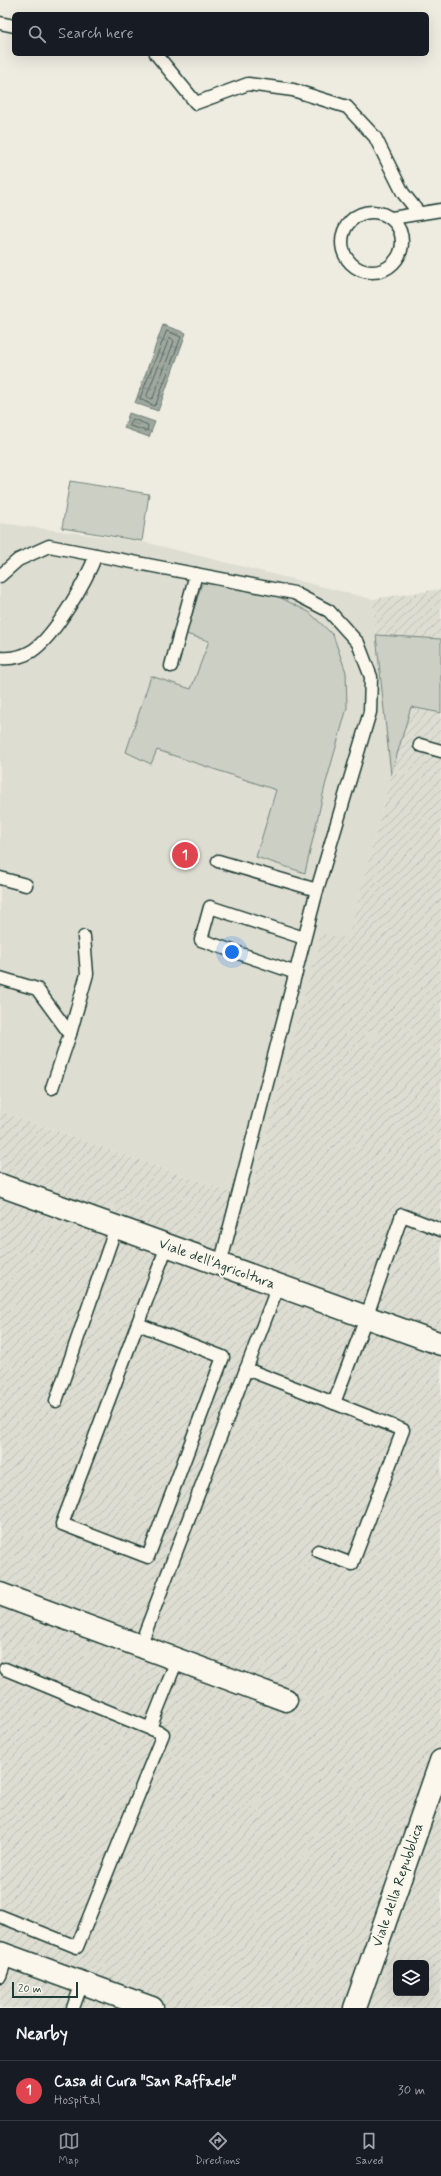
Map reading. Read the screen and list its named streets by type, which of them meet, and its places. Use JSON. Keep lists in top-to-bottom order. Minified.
{"streets":{"street":["Viale dell'Agricoltura","Viale della Repubblica"]},"scale_bar":"20 m","page":{"search":"Search here","pins":"1","scale":"20 m","heading":"Nearby","list":[{"mark":"1","name":"Casa di Cura \"San Raffaele\"","note":"Hospital","value":"30 m"}],"nav":["Map","Directions","Saved"]}}
